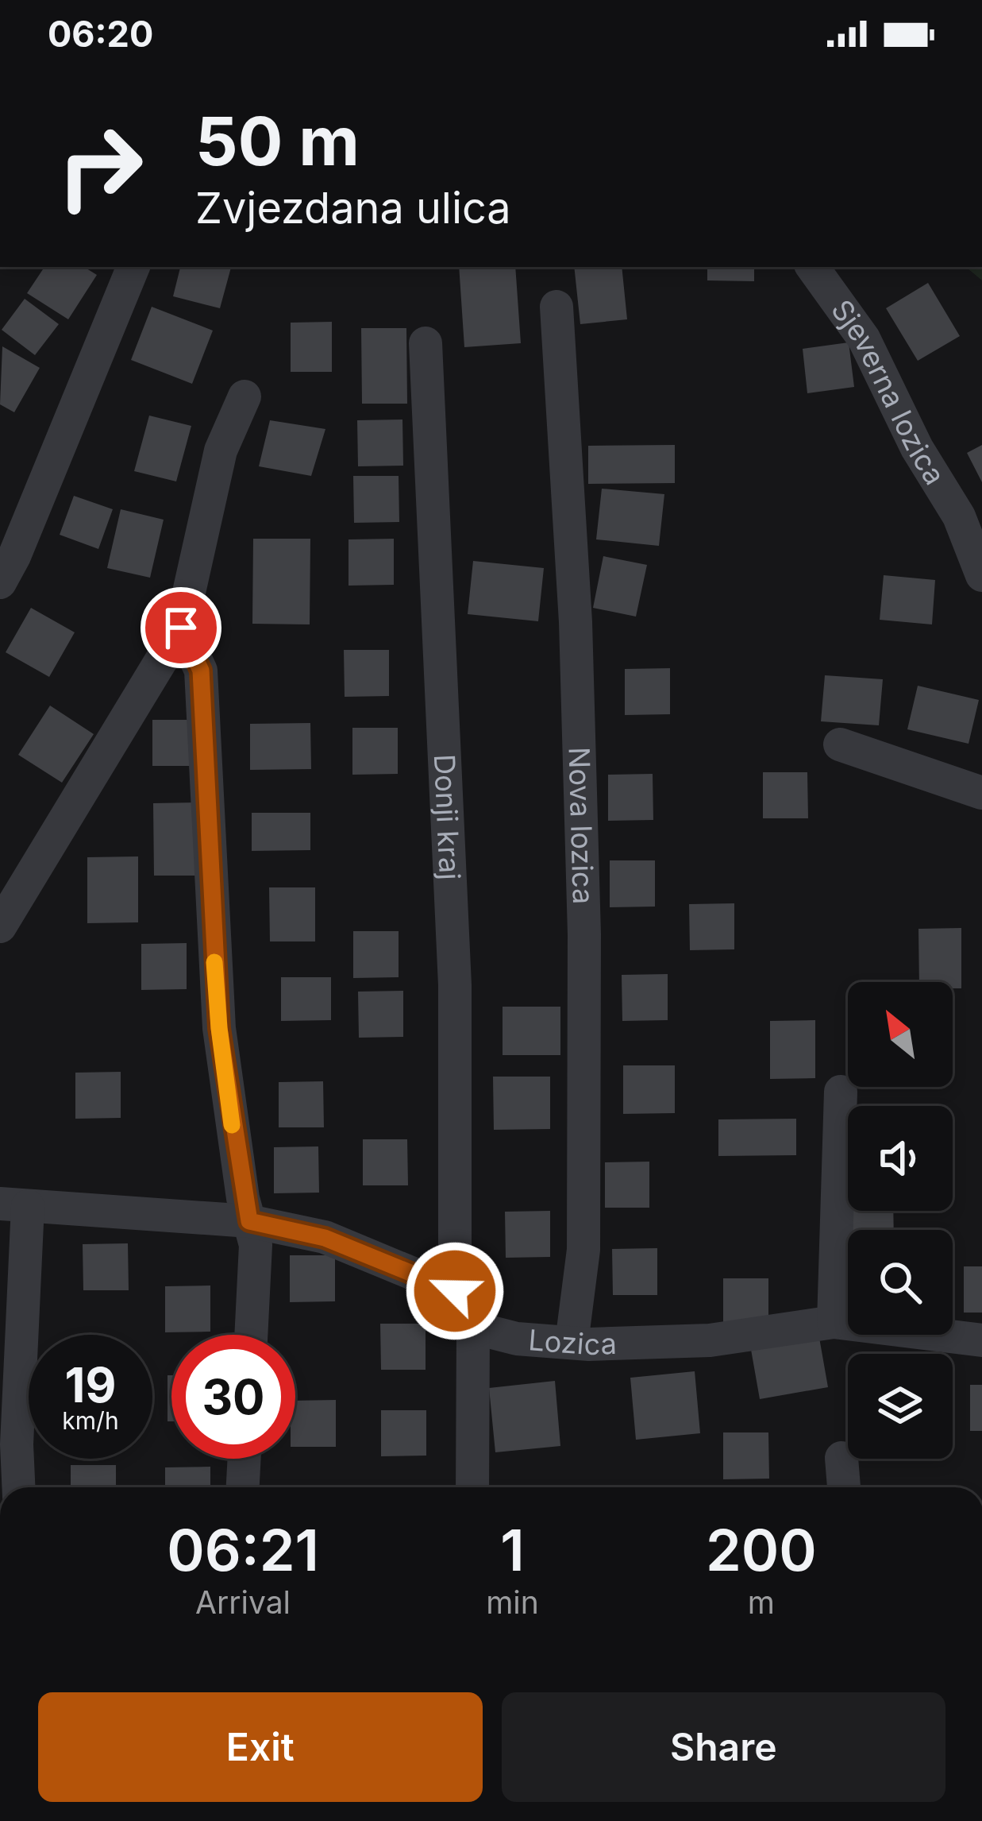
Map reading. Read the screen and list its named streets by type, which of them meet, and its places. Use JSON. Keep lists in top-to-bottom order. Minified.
{"streets":{"street":["Sjeverna lozica","Donji kraj","Nova lozica","Lozica"]},"crossings":[["Nova lozica","Lozica"]],"north":"top left","page":{"status":"06:20","turn":["50 m","Zvjezdana ulica"],"speed":"19 km/h","limit":"30","eta":["06:21","Arrival","1","min","200","m"],"buttons":["Exit","Share"]}}
